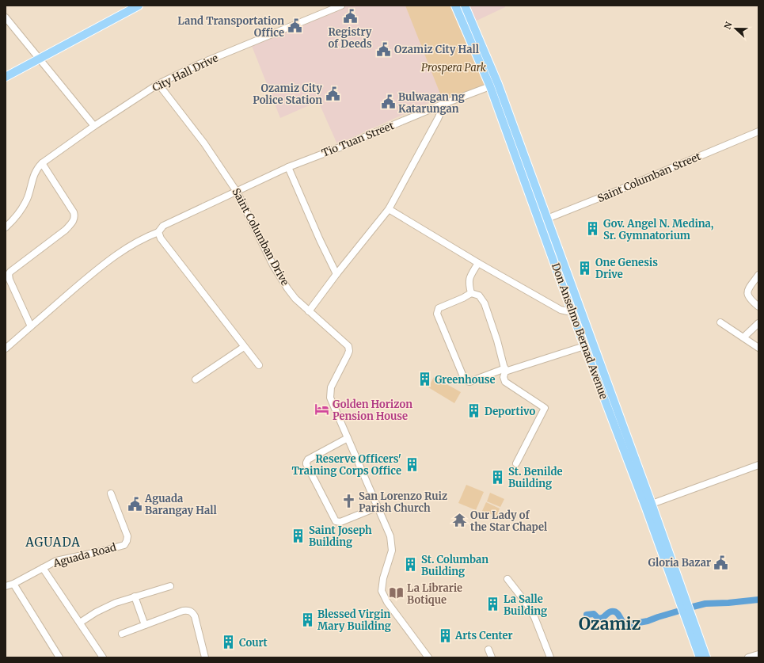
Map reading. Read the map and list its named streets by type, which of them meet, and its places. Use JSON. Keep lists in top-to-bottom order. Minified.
{"streets":{"main road":["Don Anselmo Bernad Avenue"],"street":["City Hall Drive","Tio Tuan Street","Saint Columban Street","Saint Columban Drive","Aguada Road"]},"crossings":[["City Hall Drive","Saint Columban Drive"],["Tio Tuan Street","Saint Columban Drive"],["Tio Tuan Street","Don Anselmo Bernad Avenue"],["Saint Columban Street","Don Anselmo Bernad Avenue"]],"districts":["AGUADA","Ozamiz"],"parks":["Prospera Park"],"places":{"public building":["Registry of Deeds","Land Transportation Office","Ozamiz City Hall","Ozamiz City Police Station","Bulwagan ng Katarungan","Aguada Barangay Hall","Gloria Bazar"],"building":["Gov. Angel N. Medina, Sr. Gymnatorium","One Genesis Drive","Greenhouse","Deportivo","Reserve Officers' Training Corps Office","St. Benilde Building","Saint Joseph Building","St. Columban Building","La Salle Building","Blessed Virgin Mary Building","Arts Center","Court"],"hotel":["Golden Horizon Pension House"],"church":["San Lorenzo Ruiz Parish Church"],"temple":["Our Lady of the Star Chapel"],"library":["La Librarie Botique"]},"north":"left"}
